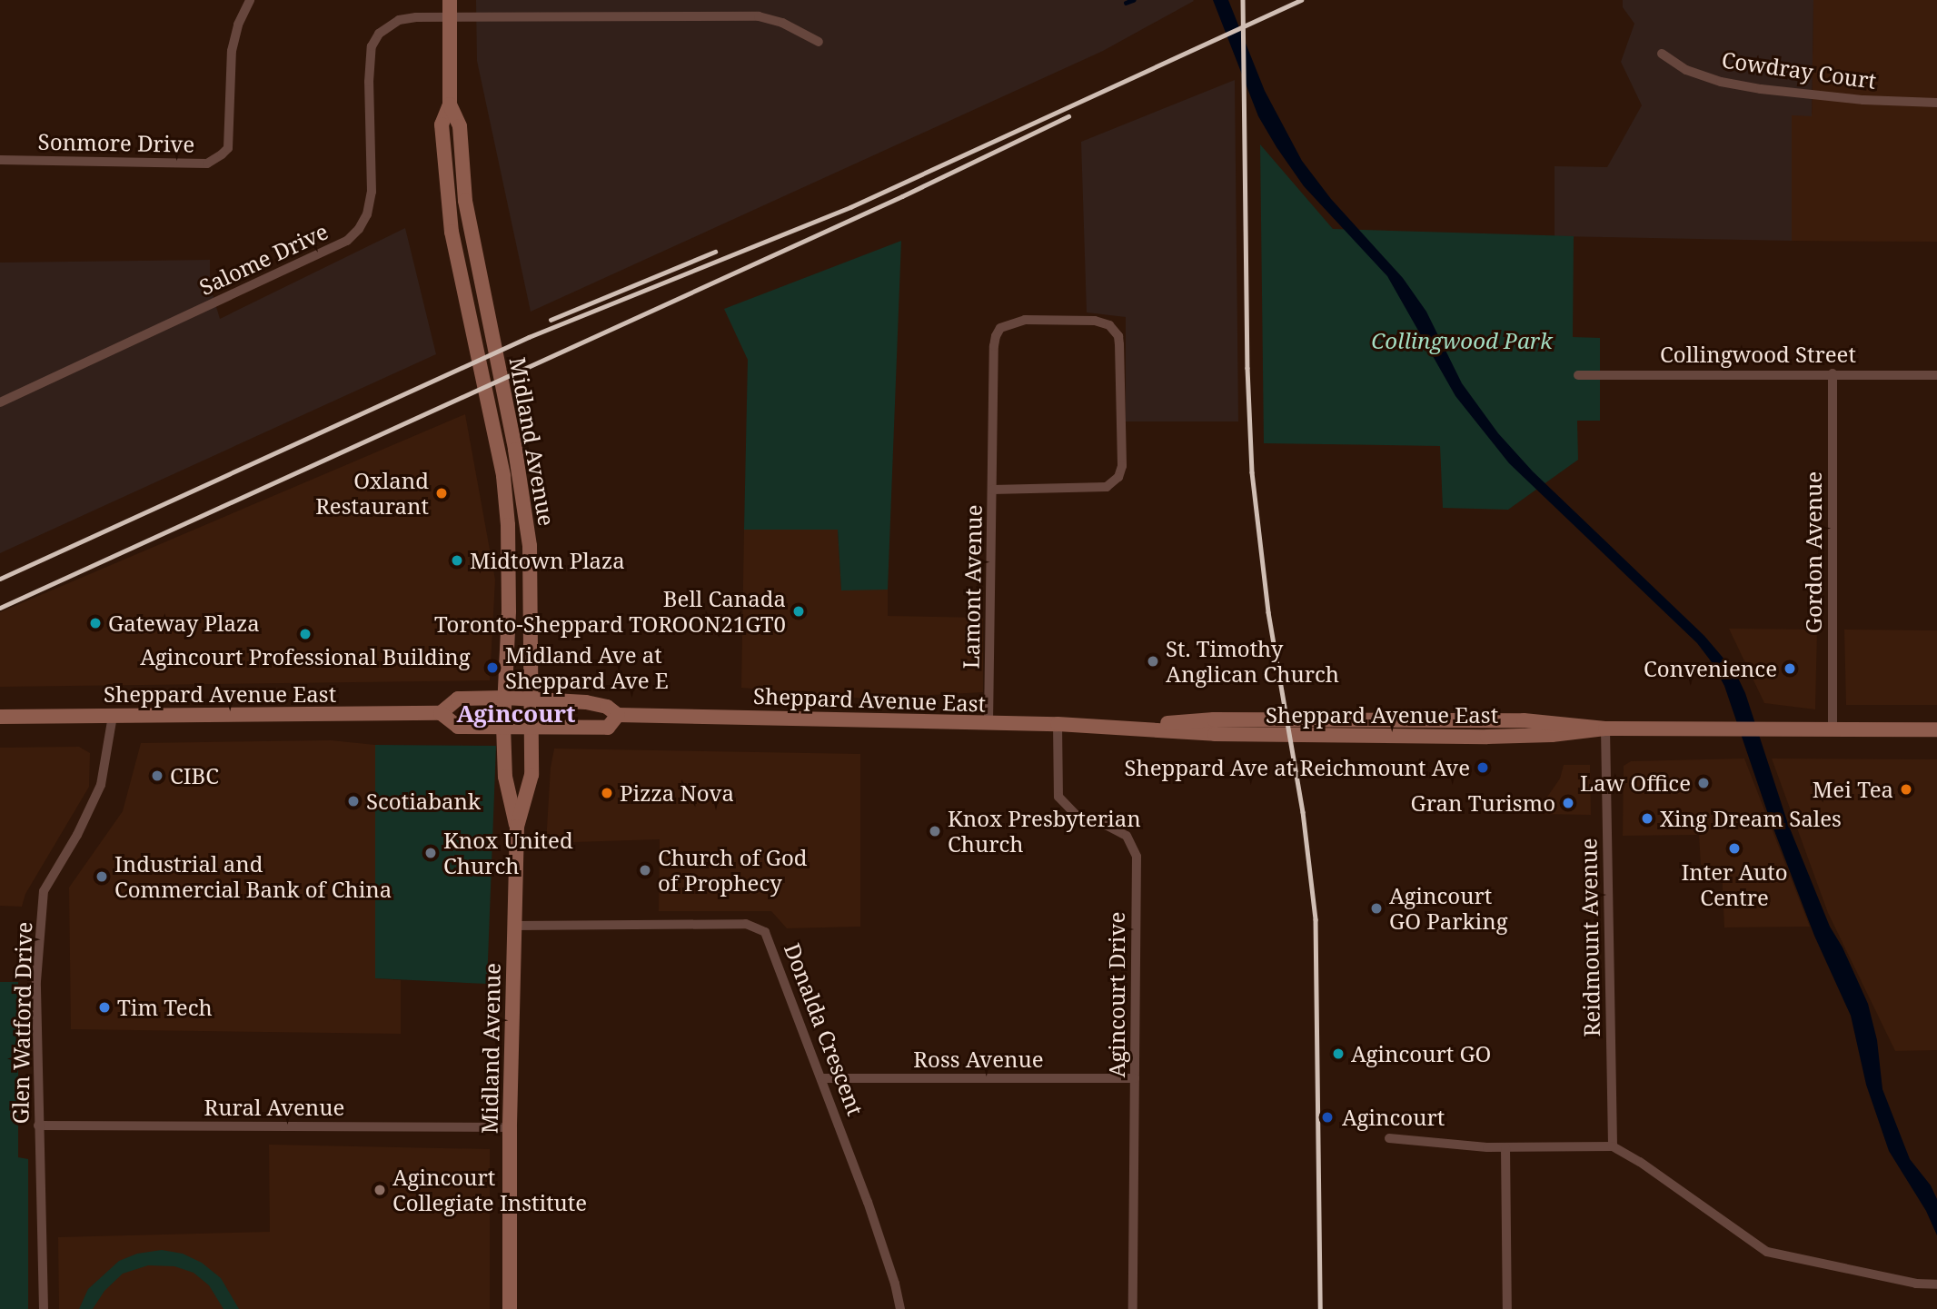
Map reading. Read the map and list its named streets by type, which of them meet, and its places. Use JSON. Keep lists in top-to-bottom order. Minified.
{"streets":{"main road":["Midland Avenue","Sheppard Avenue East"],"street":["Cowdray Court","Sonmore Drive","Salome Drive","Collingwood Street","Gordon Avenue","Lamont Avenue","Reidmount Avenue","Agincourt Drive","Glen Watford Drive","Donalda Crescent","Ross Avenue","Rural Avenue"]},"crossings":[["Salome Drive","Midland Avenue"],["Collingwood Street","Gordon Avenue"],["Midland Avenue","Sheppard Avenue East"],["Midland Avenue","Donalda Crescent"],["Midland Avenue","Rural Avenue"],["Gordon Avenue","Sheppard Avenue East"],["Lamont Avenue","Sheppard Avenue East"],["Sheppard Avenue East","Reidmount Avenue"],["Sheppard Avenue East","Agincourt Drive"],["Sheppard Avenue East","Glen Watford Drive"],["Agincourt Drive","Ross Avenue"],["Glen Watford Drive","Rural Avenue"],["Donalda Crescent","Ross Avenue"]],"districts":["Agincourt"],"parks":["Collingwood Park"],"places":["Oxland Restaurant","Midtown Plaza","Bell Canada Toronto-Sheppard TOROON21GT0","Gateway Plaza","Agincourt Professional Building","St. Timothy Anglican Church","Midland Ave at Sheppard Ave E","Convenience","Sheppard Ave at Reichmount Ave","CIBC","Law Office","Mei Tea","Pizza Nova","Scotiabank","Gran Turismo","Xing Dream Sales","Knox Presbyterian Church","Inter Auto Centre","Knox United Church","Church of God of Prophecy","Industrial and Commercial Bank of China","Agincourt GO Parking","Tim Tech","Agincourt GO","Agincourt","Agincourt Collegiate Institute"]}
